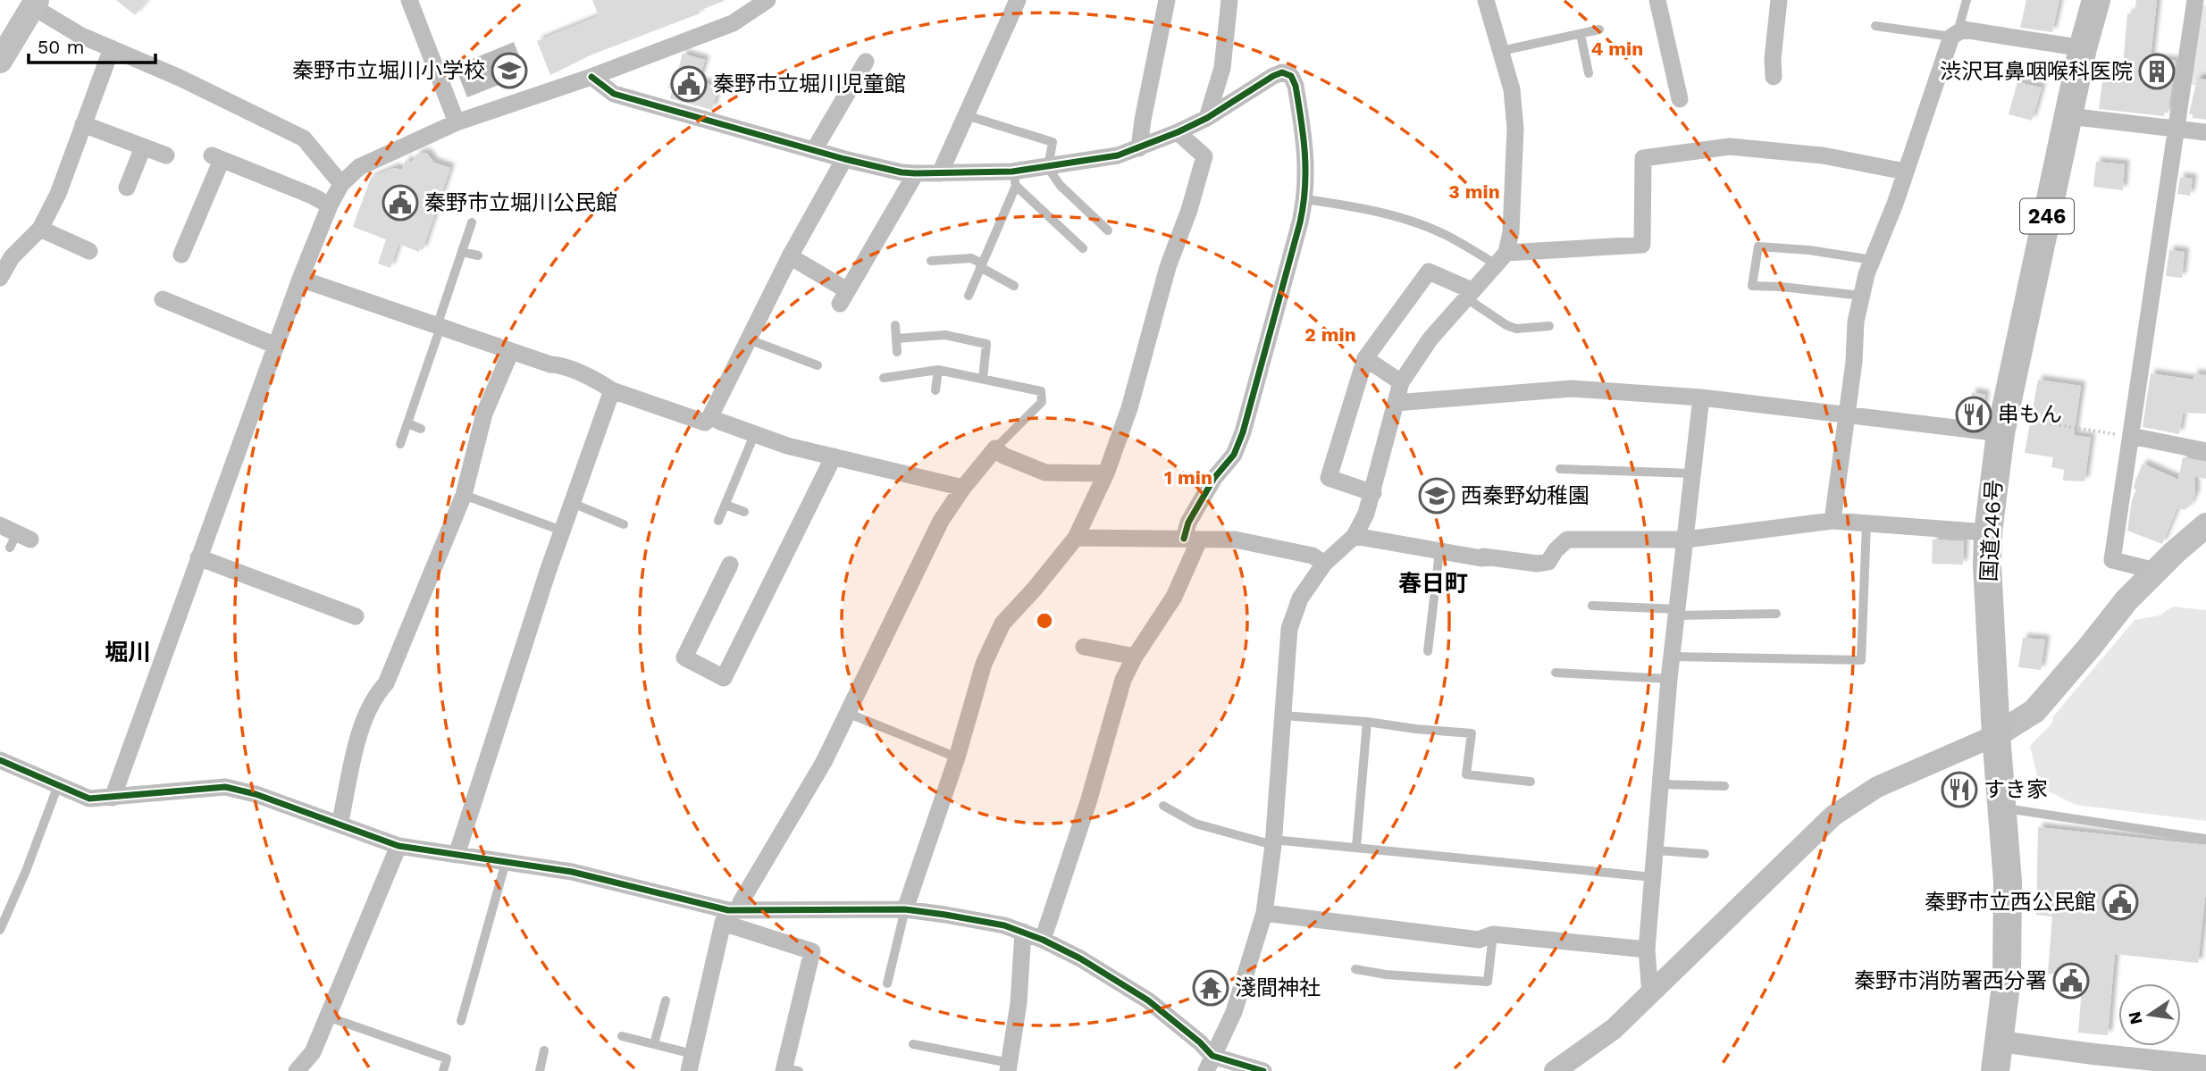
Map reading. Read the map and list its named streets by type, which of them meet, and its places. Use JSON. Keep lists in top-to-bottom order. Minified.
{"streets":{"highway":["246","国道246号"]},"districts":["春日町","堀川"],"places":{"school or university":["秦野市立堀川小学校","西秦野幼稚園"],"building":["渋沢耳鼻咽喉科医院"],"public building":["秦野市立堀川児童館","秦野市立堀川公民館","秦野市立西公民館","秦野市消防署西分署"],"restaurant":["串もん","すき家"],"temple":["淺間神社"]},"scale_bar":"50 m","north":"left","rings":["4 min","3 min","2 min","1 min"]}
